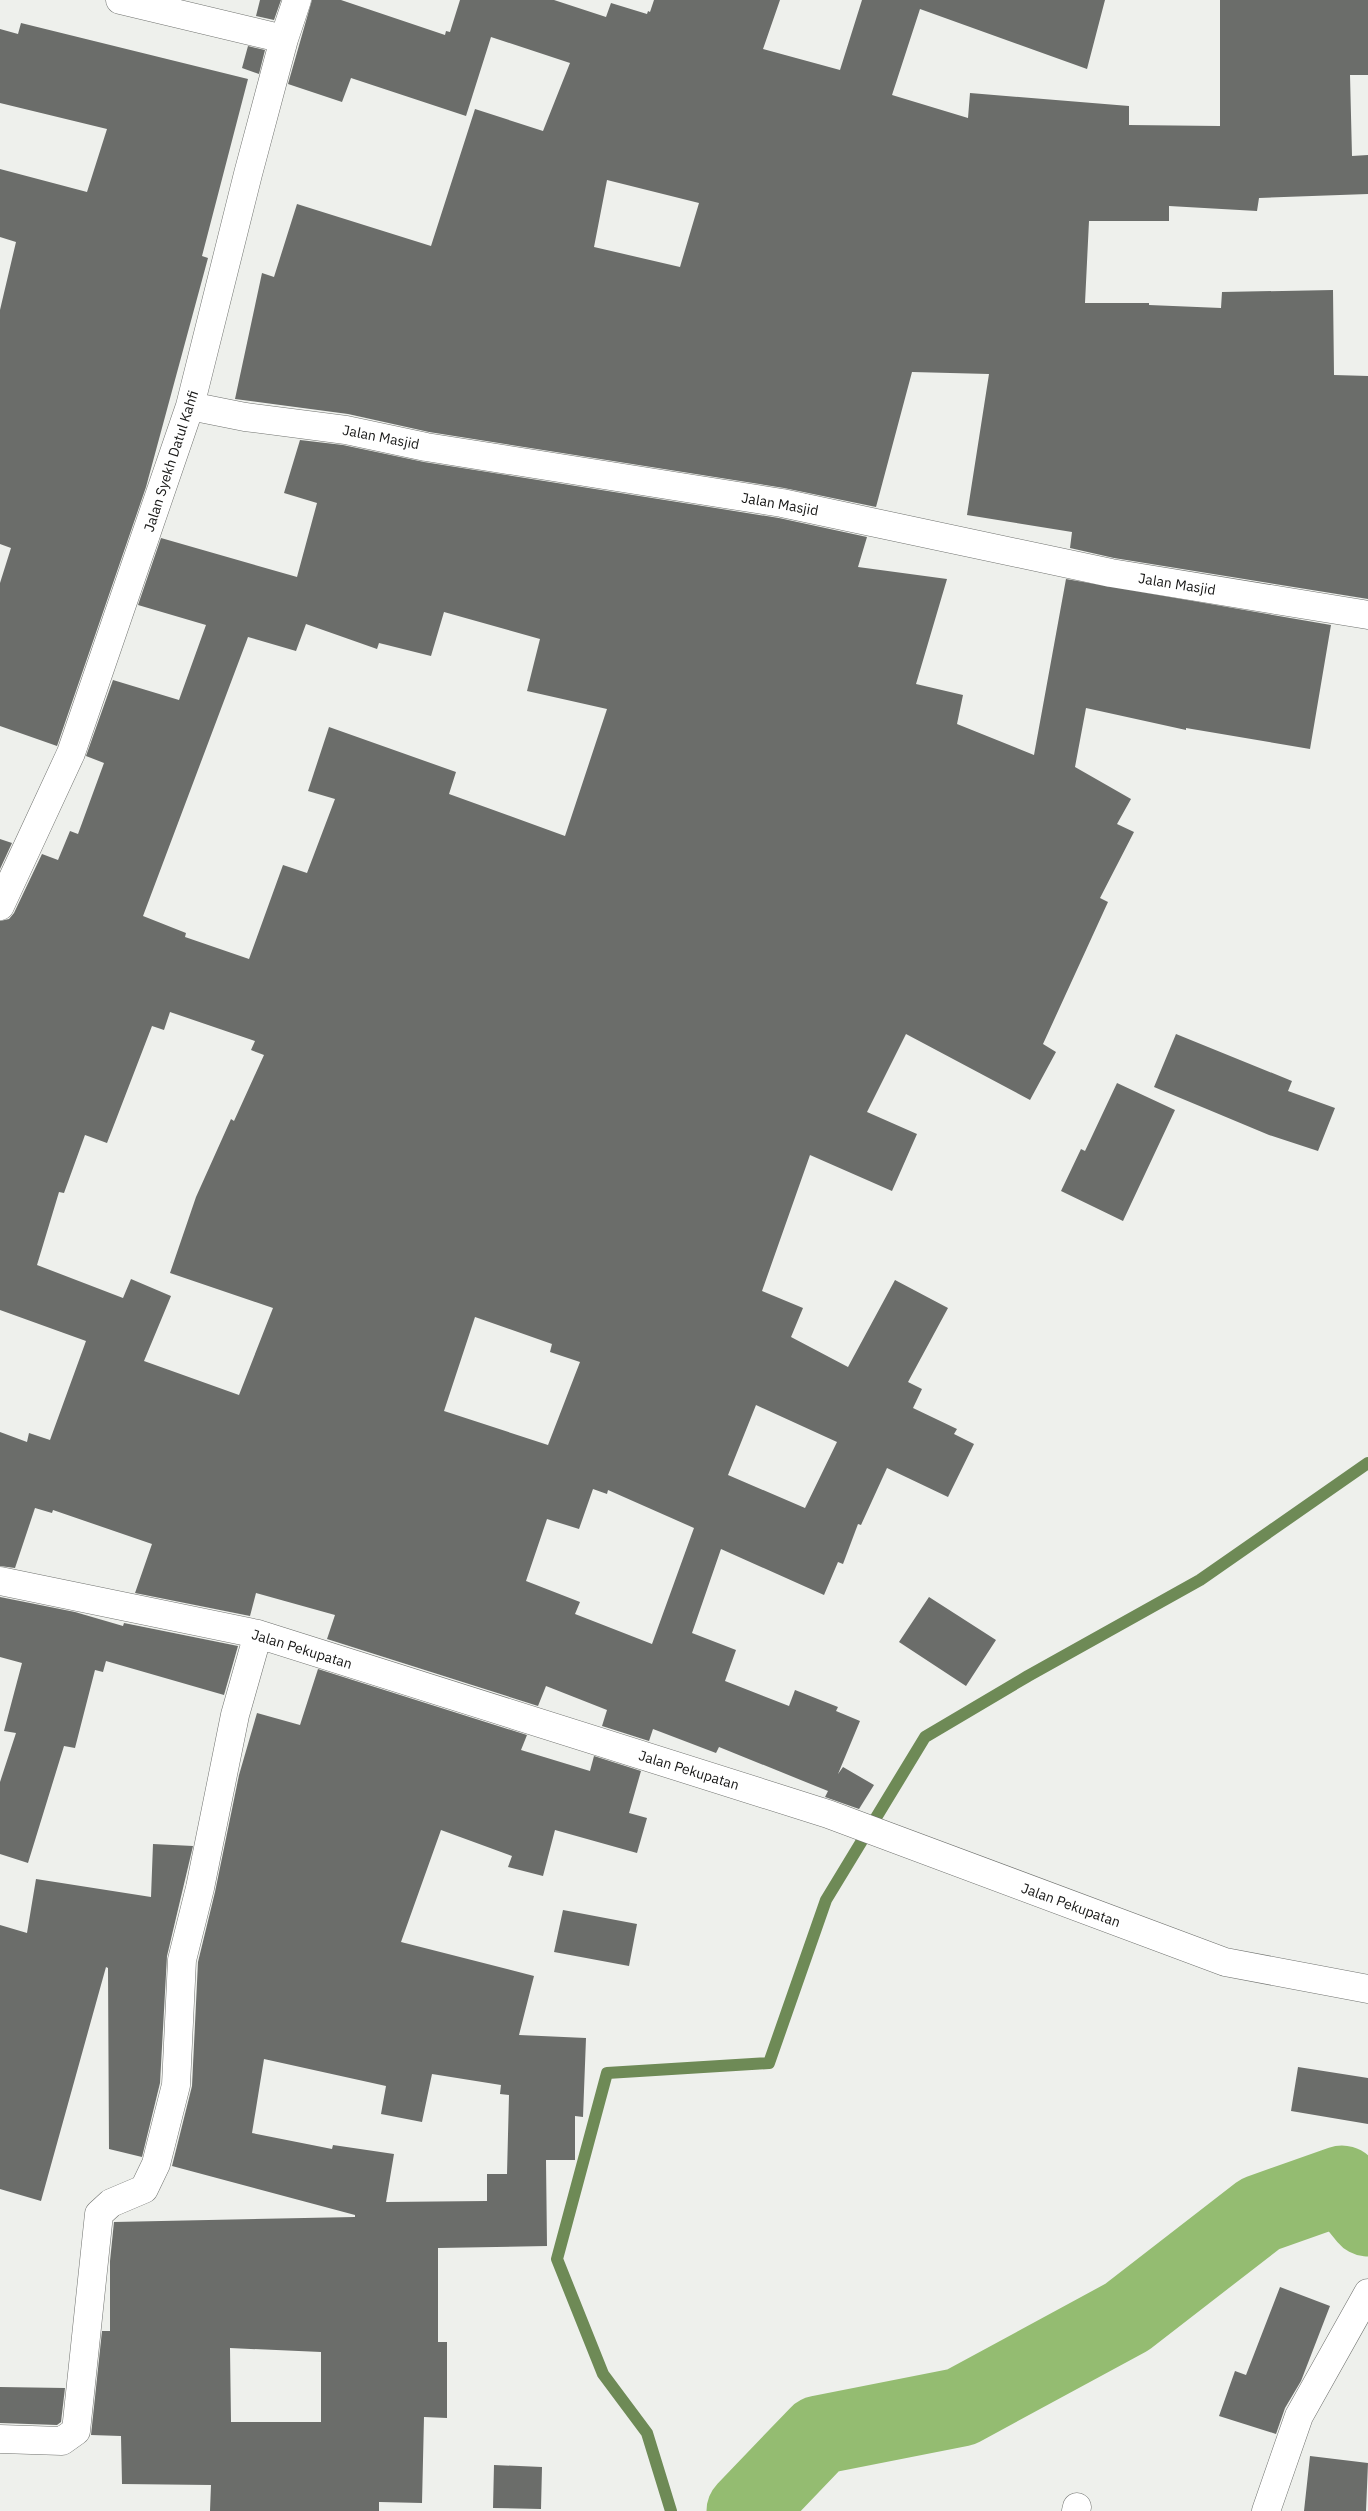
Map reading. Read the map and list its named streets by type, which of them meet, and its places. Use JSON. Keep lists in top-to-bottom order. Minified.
{"streets":{"street":["Jalan Masjid","Jalan Syekh Datul Kahfi","Jalan Pekupatan"]},"crossings":[["Jalan Masjid","Jalan Syekh Datul Kahfi"]]}
